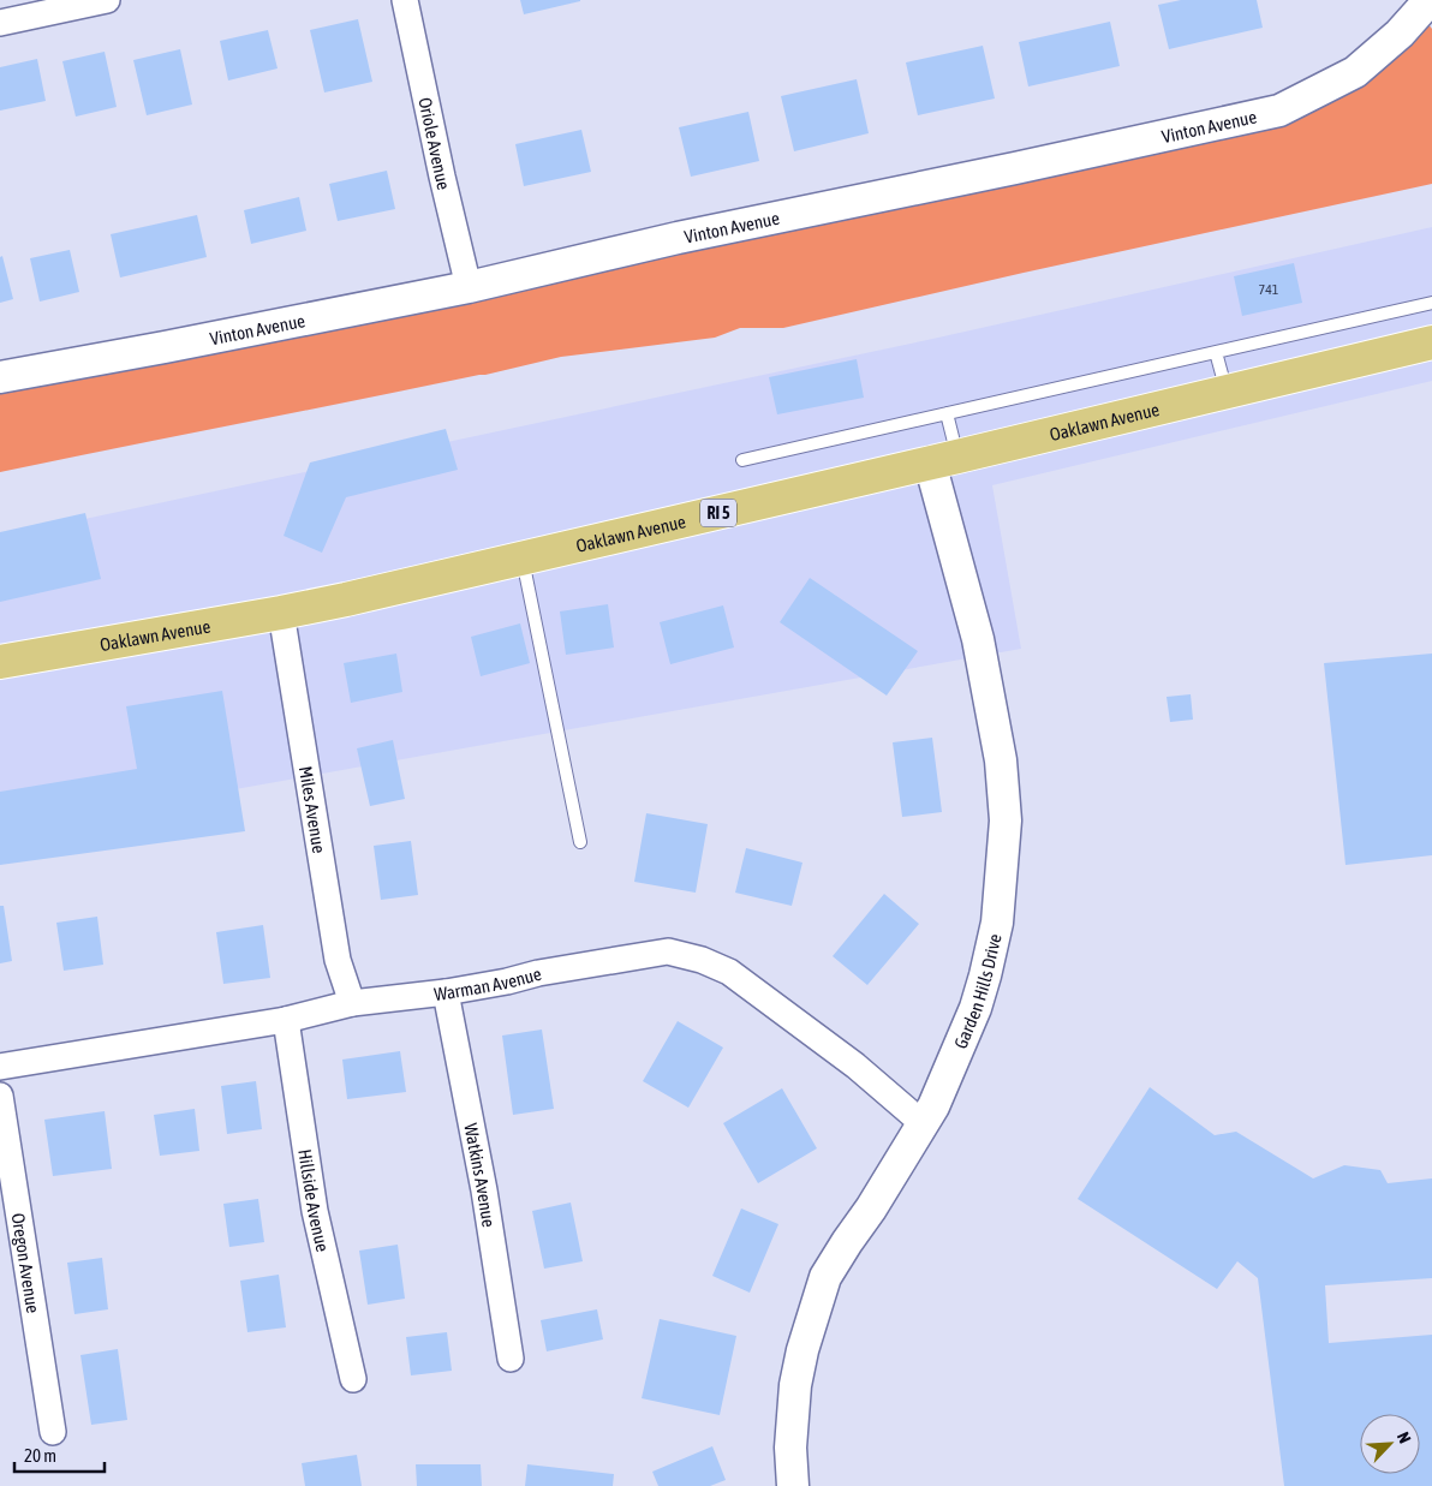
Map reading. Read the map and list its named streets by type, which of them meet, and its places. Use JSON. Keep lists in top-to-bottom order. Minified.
{"streets":{"main road":["Oaklawn Avenue","RI 5"],"street":["Vinton Avenue","Oriole Avenue","Miles Avenue","Warman Avenue","Garden Hills Drive","Watkins Avenue","Hillside Avenue","Oregon Avenue"]},"crossings":[["Vinton Avenue","Oriole Avenue"],["Oaklawn Avenue","Miles Avenue"],["Oaklawn Avenue","Garden Hills Drive"],["Miles Avenue","Warman Avenue"],["Warman Avenue","Garden Hills Drive"],["Warman Avenue","Watkins Avenue"],["Warman Avenue","Hillside Avenue"]],"house_numbers":["741"],"scale_bar":"20 m","north":"top right"}
